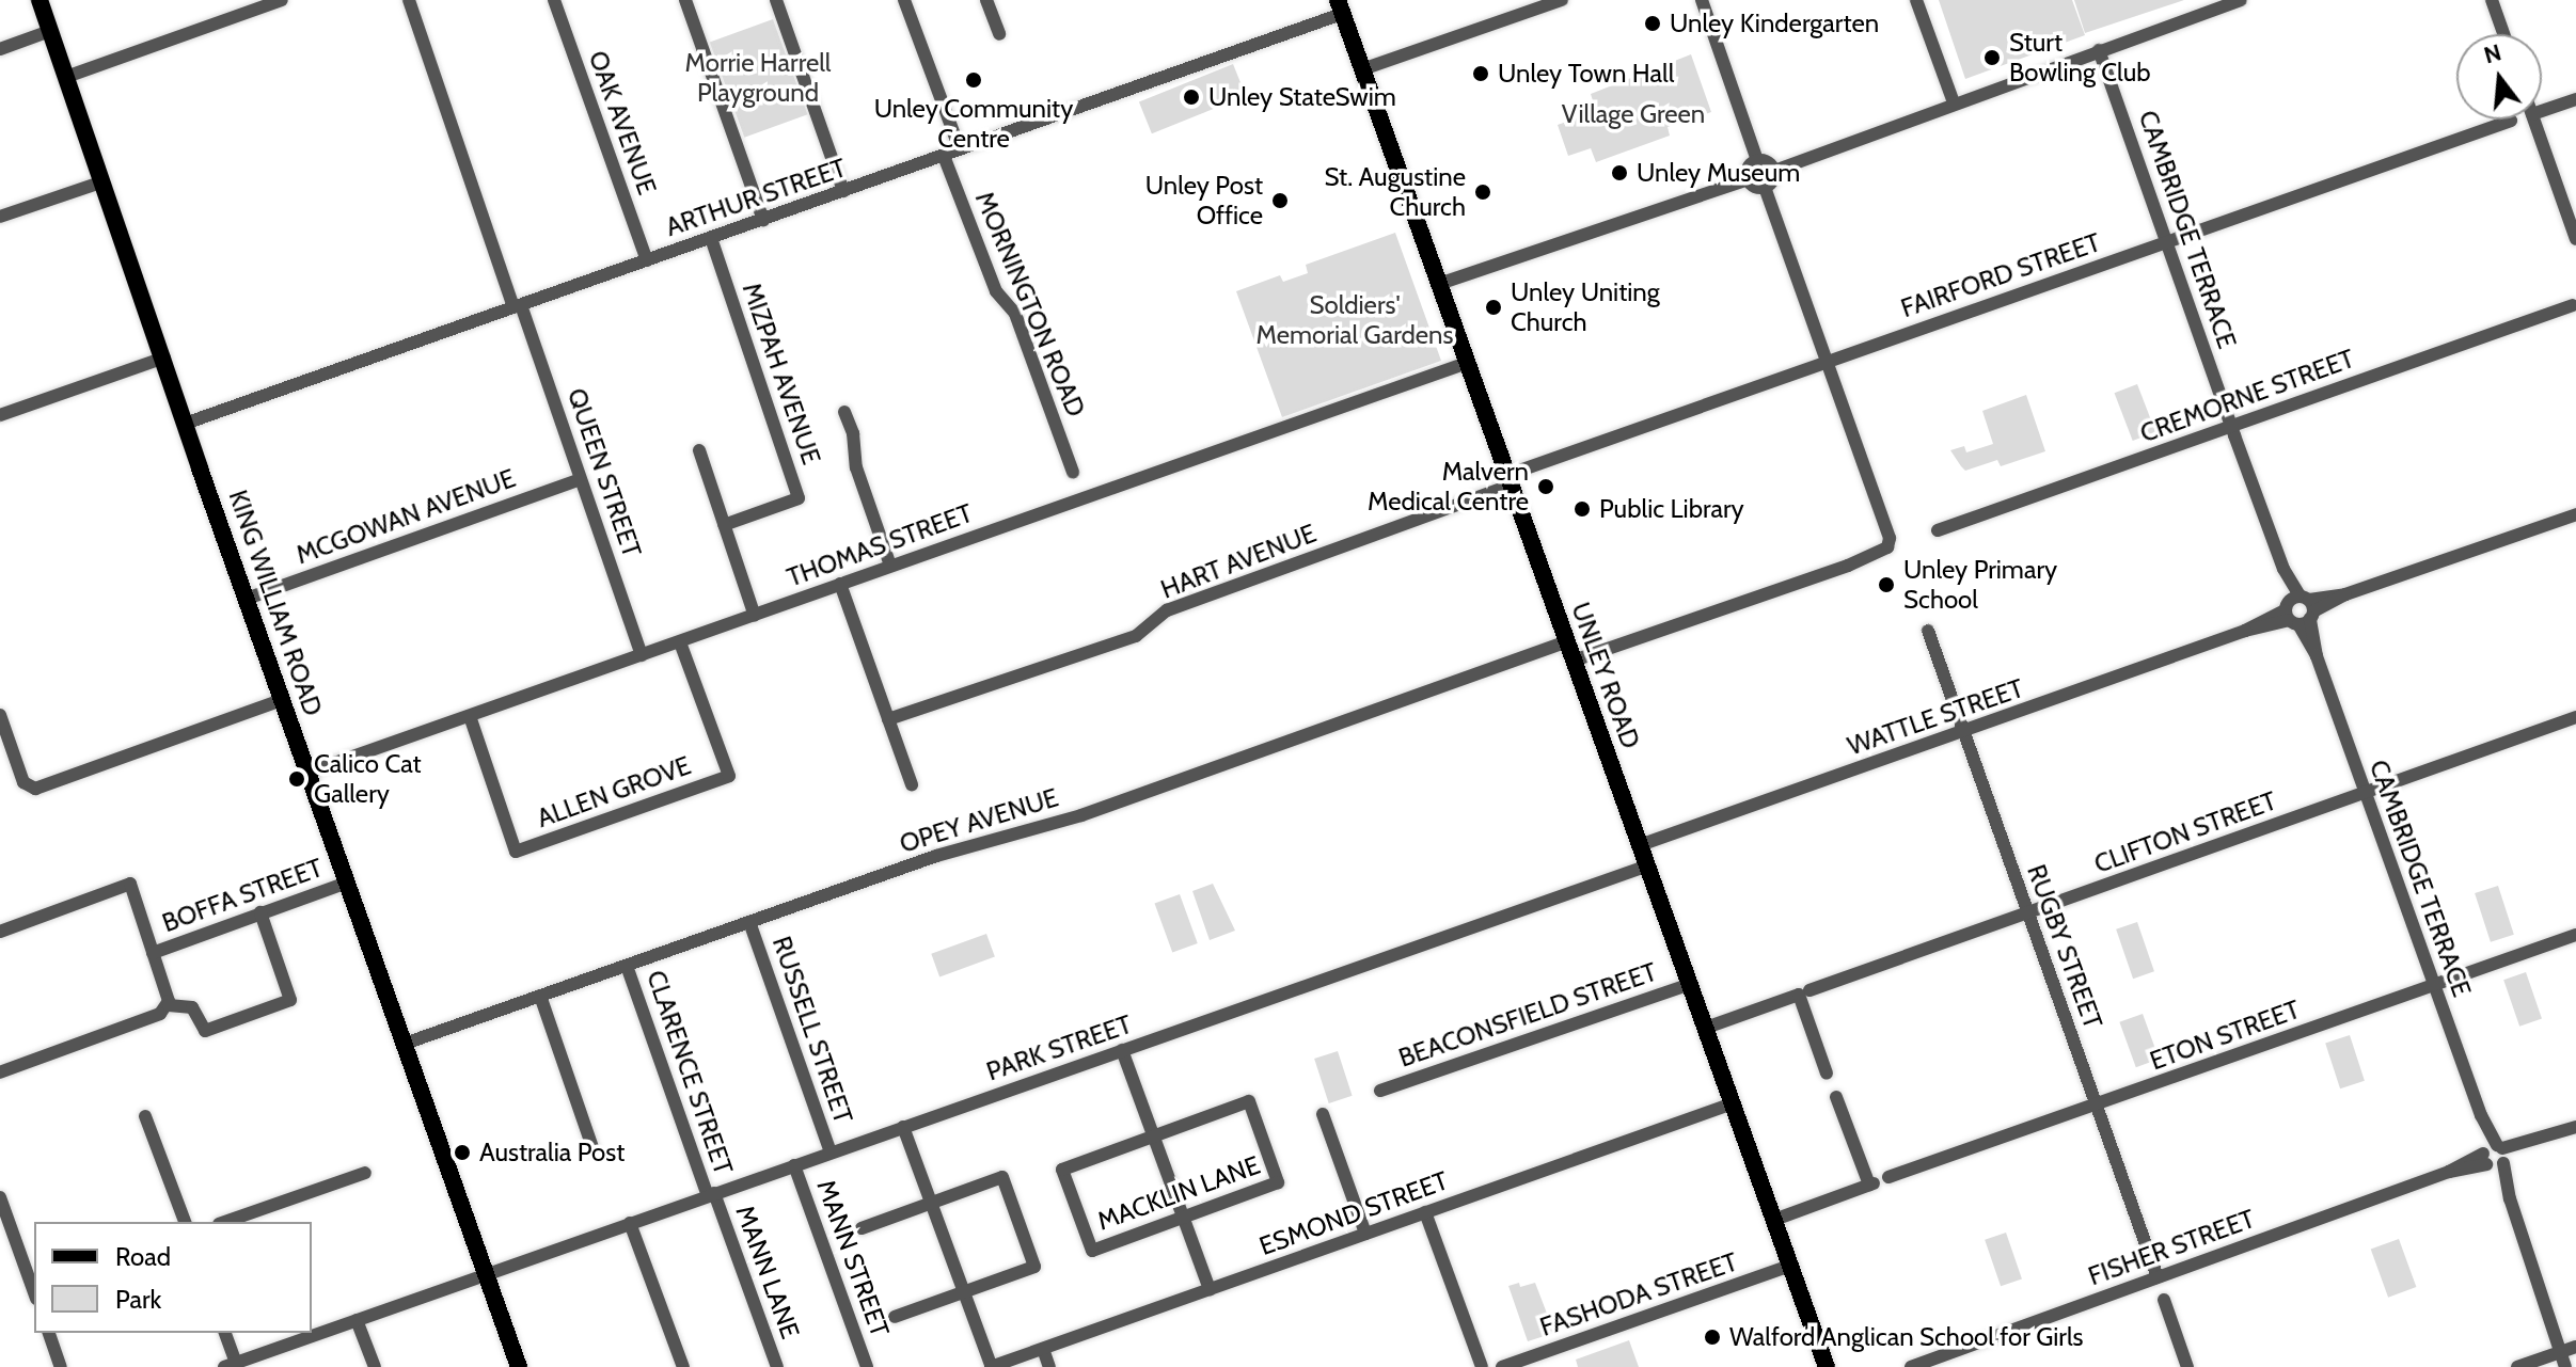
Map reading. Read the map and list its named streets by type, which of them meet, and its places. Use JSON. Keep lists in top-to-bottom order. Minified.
{"streets":{"main road":["KING WILLIAM ROAD","UNLEY ROAD"],"street":["OAK AVENUE","ARTHUR STREET","CAMBRIDGE TERRACE","FAIRFORD STREET","MORNINGTON ROAD","MIZPAH AVENUE","CREMORNE STREET","QUEEN STREET","MCGOWAN AVENUE","THOMAS STREET","HART AVENUE","WATTLE STREET","ALLEN GROVE","OPEY AVENUE","CLIFTON STREET","BOFFA STREET","RUGBY STREET","BEACONSFIELD STREET","RUSSELL STREET","ETON STREET","PARK STREET","CLARENCE STREET","MACKLIN LANE","ESMOND STREET","FISHER STREET","MANN STREET","MANN LANE","FASHODA STREET"]},"crossings":[["OAK AVENUE","ARTHUR STREET"],["ARTHUR STREET","MORNINGTON ROAD"],["ARTHUR STREET","MIZPAH AVENUE"],["ARTHUR STREET","QUEEN STREET"],["ARTHUR STREET","KING WILLIAM ROAD"],["ARTHUR STREET","UNLEY ROAD"],["CAMBRIDGE TERRACE","FAIRFORD STREET"],["CAMBRIDGE TERRACE","CREMORNE STREET"],["CAMBRIDGE TERRACE","WATTLE STREET"],["CAMBRIDGE TERRACE","CLIFTON STREET"],["CAMBRIDGE TERRACE","ETON STREET"],["CAMBRIDGE TERRACE","FISHER STREET"],["FAIRFORD STREET","HART AVENUE"],["FAIRFORD STREET","UNLEY ROAD"],["QUEEN STREET","MCGOWAN AVENUE"],["QUEEN STREET","THOMAS STREET"],["MCGOWAN AVENUE","KING WILLIAM ROAD"],["THOMAS STREET","KING WILLIAM ROAD"],["THOMAS STREET","UNLEY ROAD"],["THOMAS STREET","ALLEN GROVE"],["HART AVENUE","UNLEY ROAD"],["KING WILLIAM ROAD","OPEY AVENUE"],["KING WILLIAM ROAD","BOFFA STREET"],["KING WILLIAM ROAD","PARK STREET"],["UNLEY ROAD","WATTLE STREET"],["UNLEY ROAD","OPEY AVENUE"],["UNLEY ROAD","CLIFTON STREET"],["UNLEY ROAD","BEACONSFIELD STREET"],["UNLEY ROAD","PARK STREET"],["UNLEY ROAD","ESMOND STREET"],["UNLEY ROAD","FASHODA STREET"],["WATTLE STREET","RUGBY STREET"],["OPEY AVENUE","RUSSELL STREET"],["OPEY AVENUE","CLARENCE STREET"],["CLIFTON STREET","RUGBY STREET"],["RUGBY STREET","ETON STREET"],["RUGBY STREET","FISHER STREET"],["RUSSELL STREET","PARK STREET"],["PARK STREET","CLARENCE STREET"],["PARK STREET","MANN STREET"],["PARK STREET","MANN LANE"],["CLARENCE STREET","MANN LANE"]],"parks":["Morrie Harrell Playground","Village Green","Soldiers' Memorial Gardens"],"places":["Unley Kindergarten","Sturt Bowling Club","Unley Town Hall","Unley Community Centre","Unley StateSwim","Unley Museum","St. Augustine Church","Unley Post Office","Unley Uniting Church","Malvern Medical Centre","Public Library","Unley Primary School","Calico Cat Gallery","Australia Post","Walford Anglican School for Girls"],"legend":["Road","Park"],"north":"top"}
